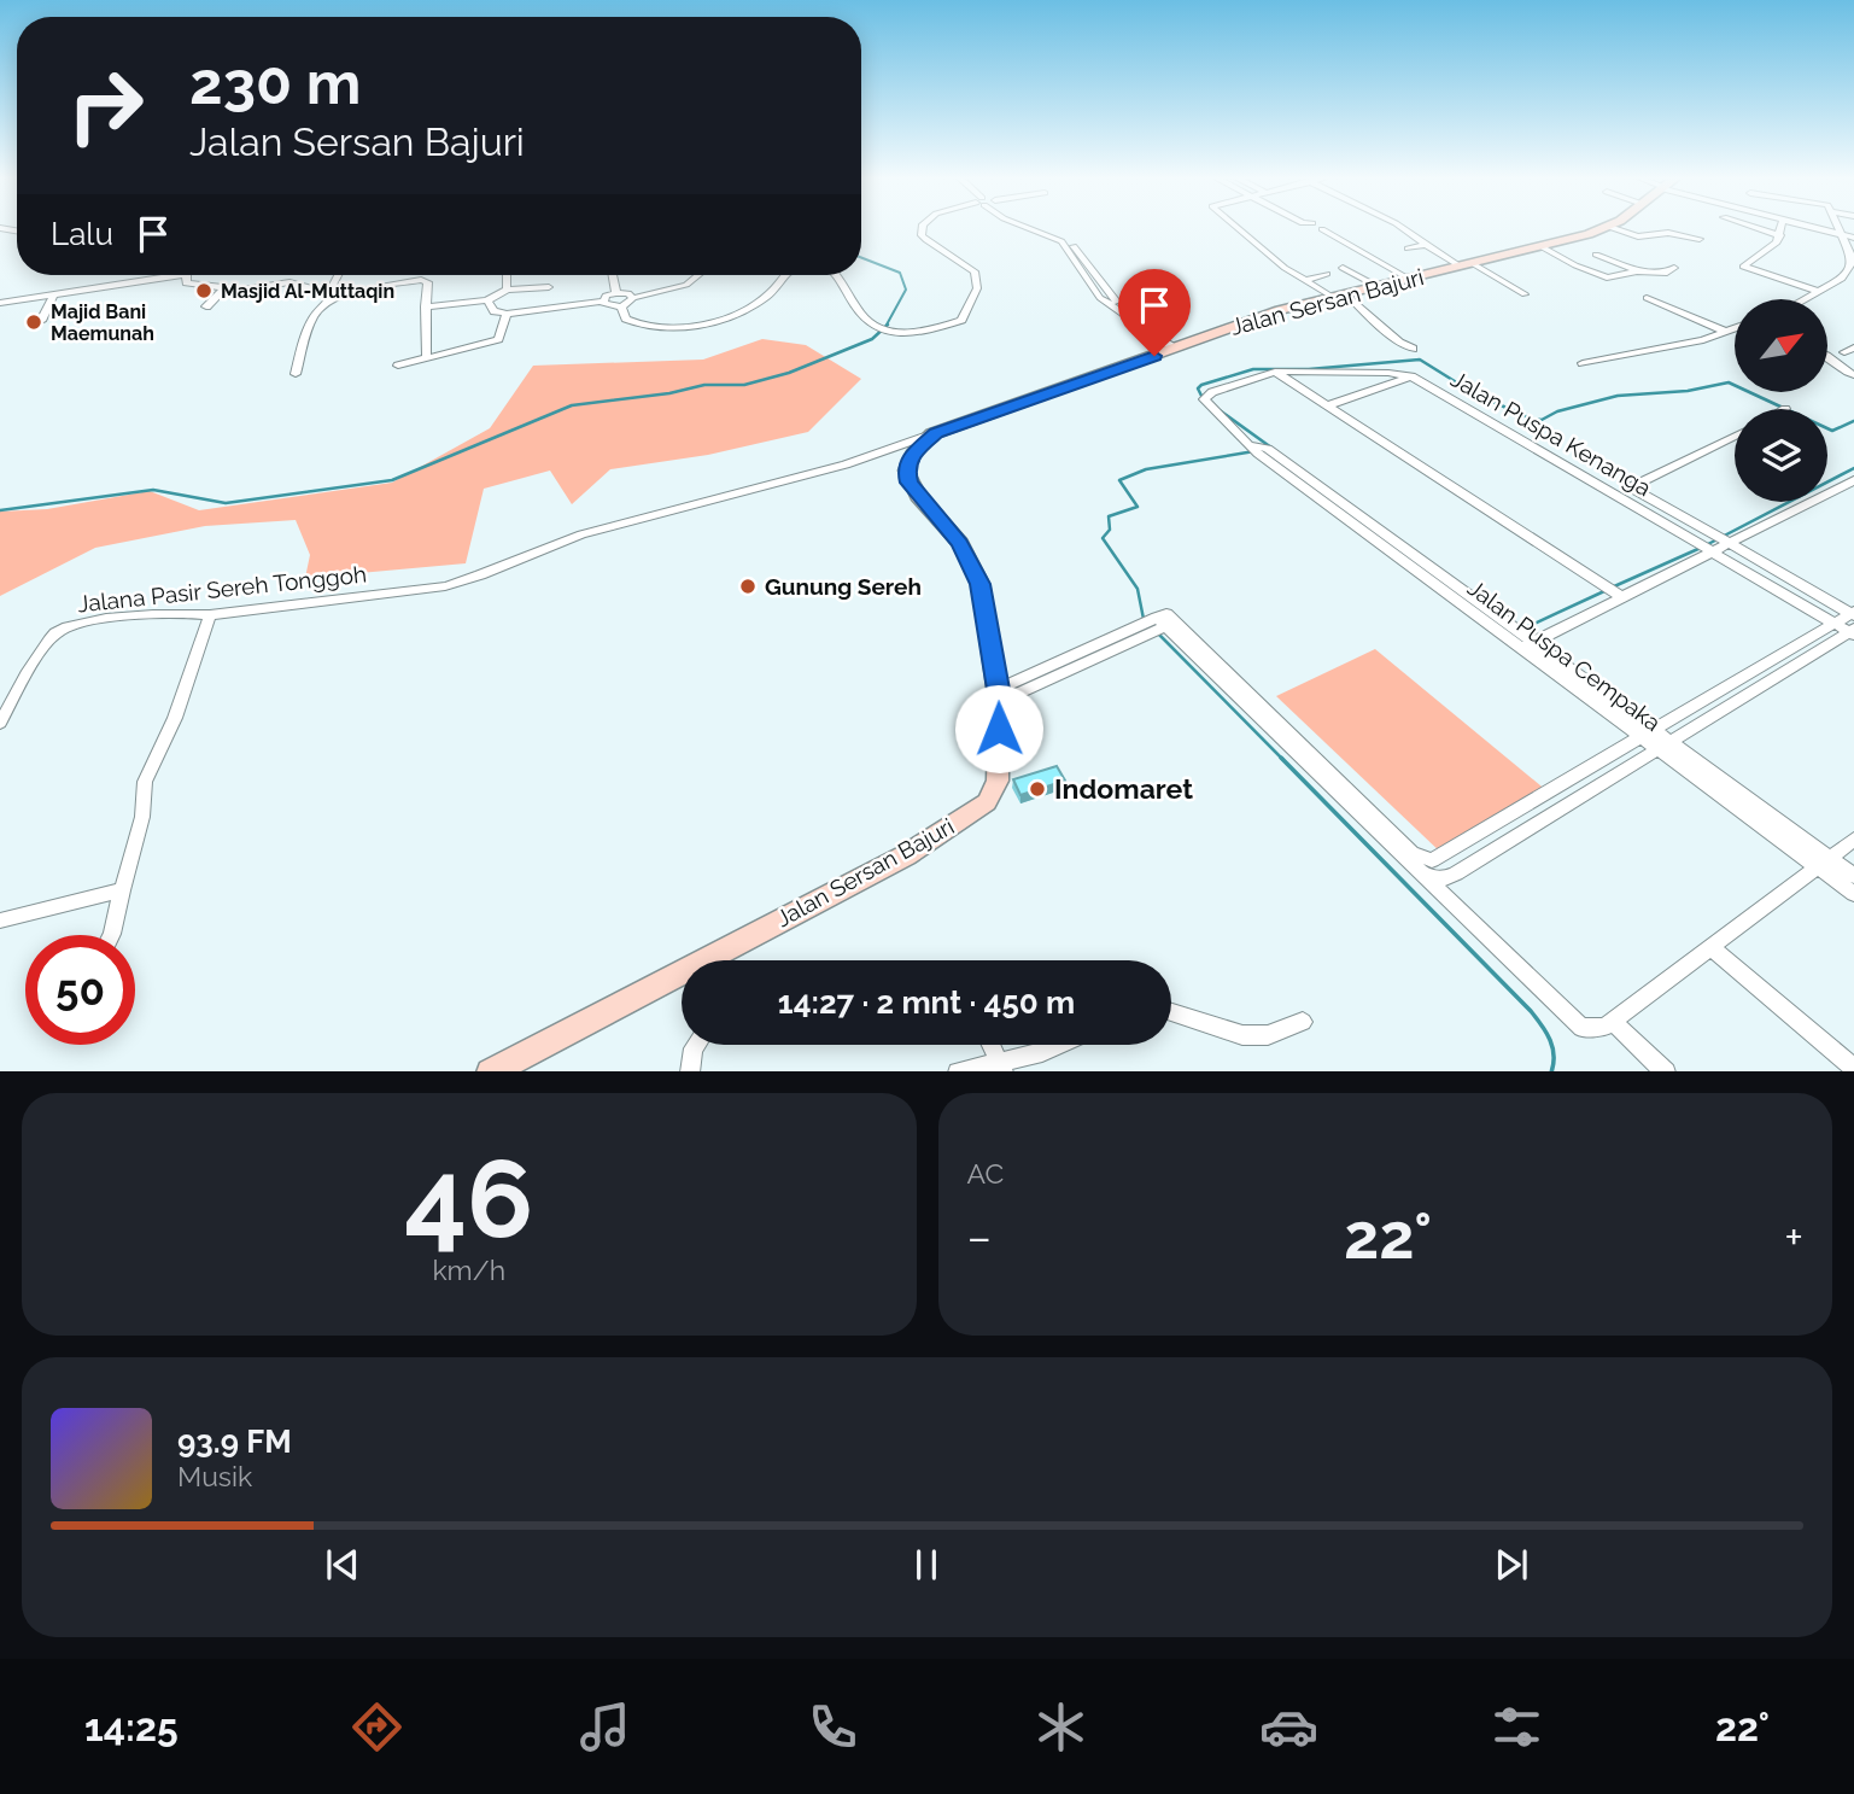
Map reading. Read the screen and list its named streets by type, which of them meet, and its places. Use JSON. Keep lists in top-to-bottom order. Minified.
{"streets":{"main road":["Jalan Sersan Bajuri"],"street":["Jalan Puspa Kenanga","Jalana Pasir Sereh Tonggoh","Jalan Puspa Cempaka"]},"crossings":[["Jalan Sersan Bajuri","Jalana Pasir Sereh Tonggoh"],["Jalan Puspa Kenanga","Jalan Puspa Cempaka"]],"places":["Masjid Al-Muttaqin","Majid Bani Maemunah","Gunung Sereh","Indomaret"],"north":"top right","page":{"turn":["230 m","Jalan Sersan Bajuri"],"then":"Lalu","limit":"50","trip":"14:27 · 2 mnt · 450 m","tile":[["46","km/h"],"AC"],"heat":["−","22°","+"],"song":["93.9 FM","Musik"],"tabs":["14:25","22°"]}}
